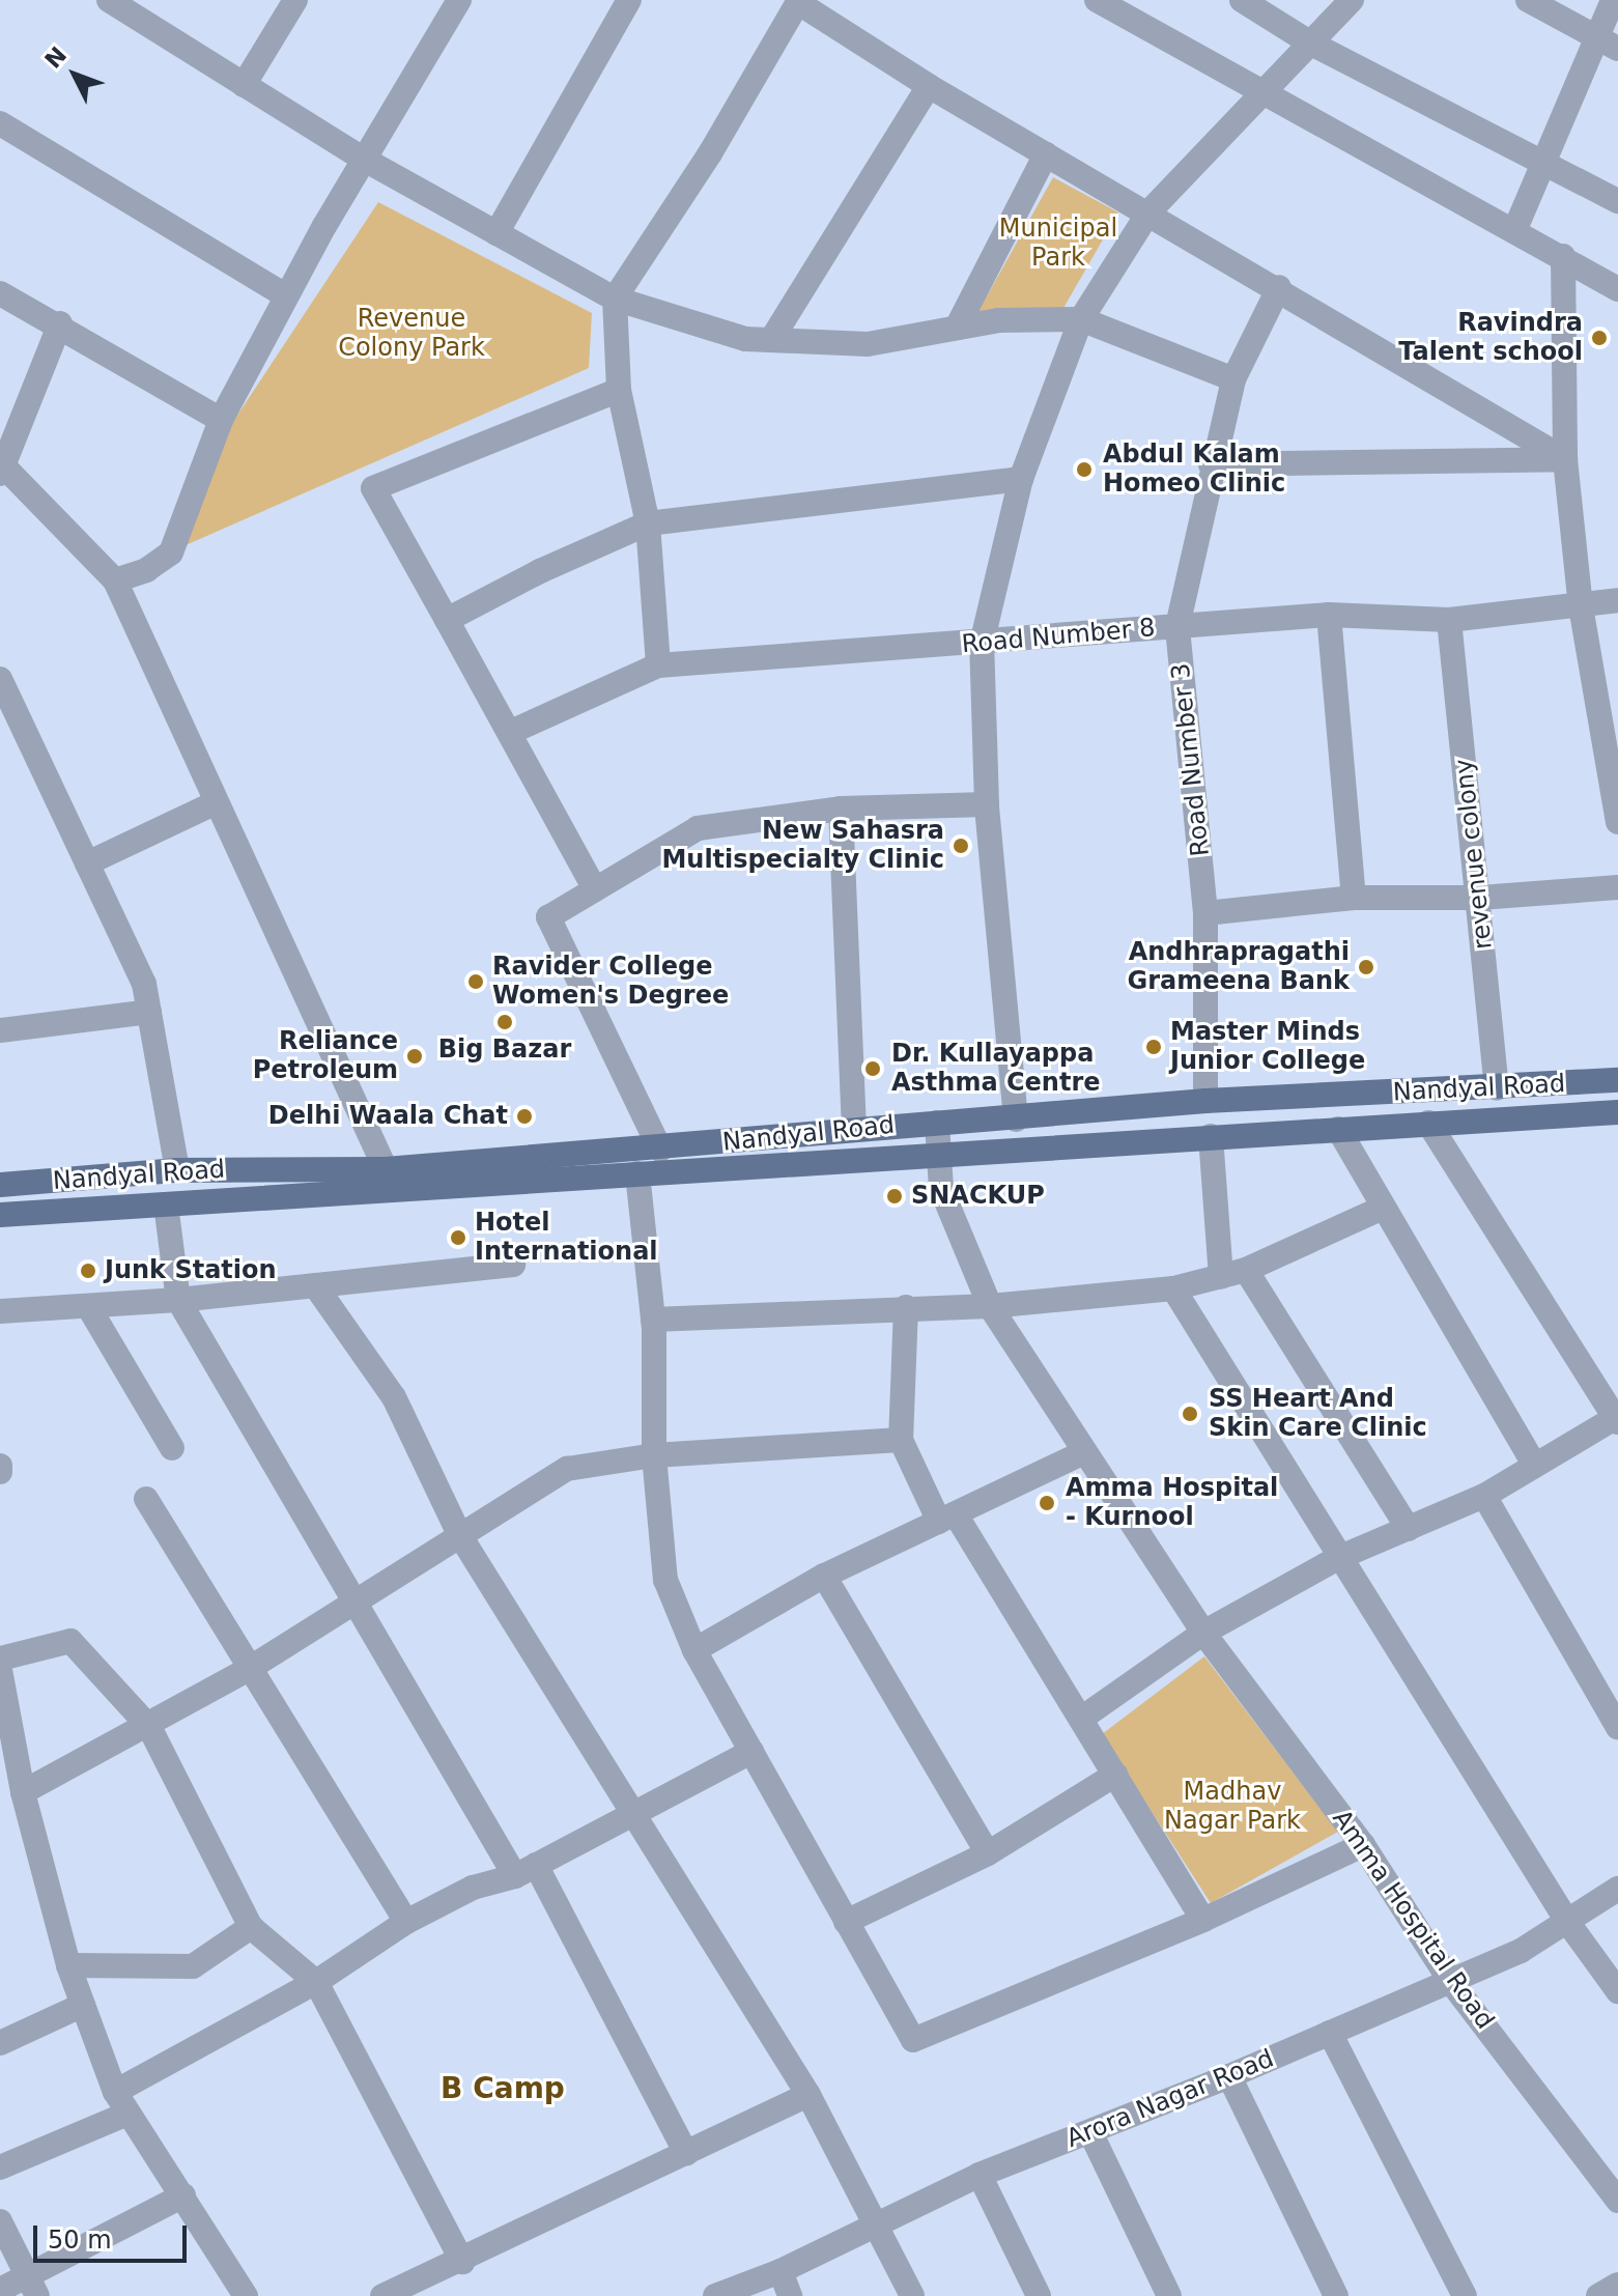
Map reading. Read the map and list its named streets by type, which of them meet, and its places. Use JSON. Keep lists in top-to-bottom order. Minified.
{"streets":{"main road":["Nandyal Road"],"street":["Road Number 8","Road Number 3","revenue colony","Amma Hospital Road","Arora Nagar Road"]},"crossings":[["Road Number 8","Road Number 3"],["Road Number 8","revenue colony"],["Road Number 3","Nandyal Road"],["revenue colony","Nandyal Road"],["Amma Hospital Road","Arora Nagar Road"]],"districts":["B Camp"],"parks":["Municipal Park","Revenue Colony Park","Madhav Nagar Park"],"places":["Ravindra Talent school","Abdul Kalam Homeo Clinic","New Sahasra Multispecialty Clinic","Andhrapragathi Grameena Bank","Ravider College Women's Degree","Big Bazar","Master Minds Junior College","Reliance Petroleum","Dr. Kullayappa Asthma Centre","Delhi Waala Chat","SNACKUP","Hotel International","Junk Station","SS Heart And Skin Care Clinic","Amma Hospital - Kurnool"],"scale_bar":"50 m","north":"top left"}
